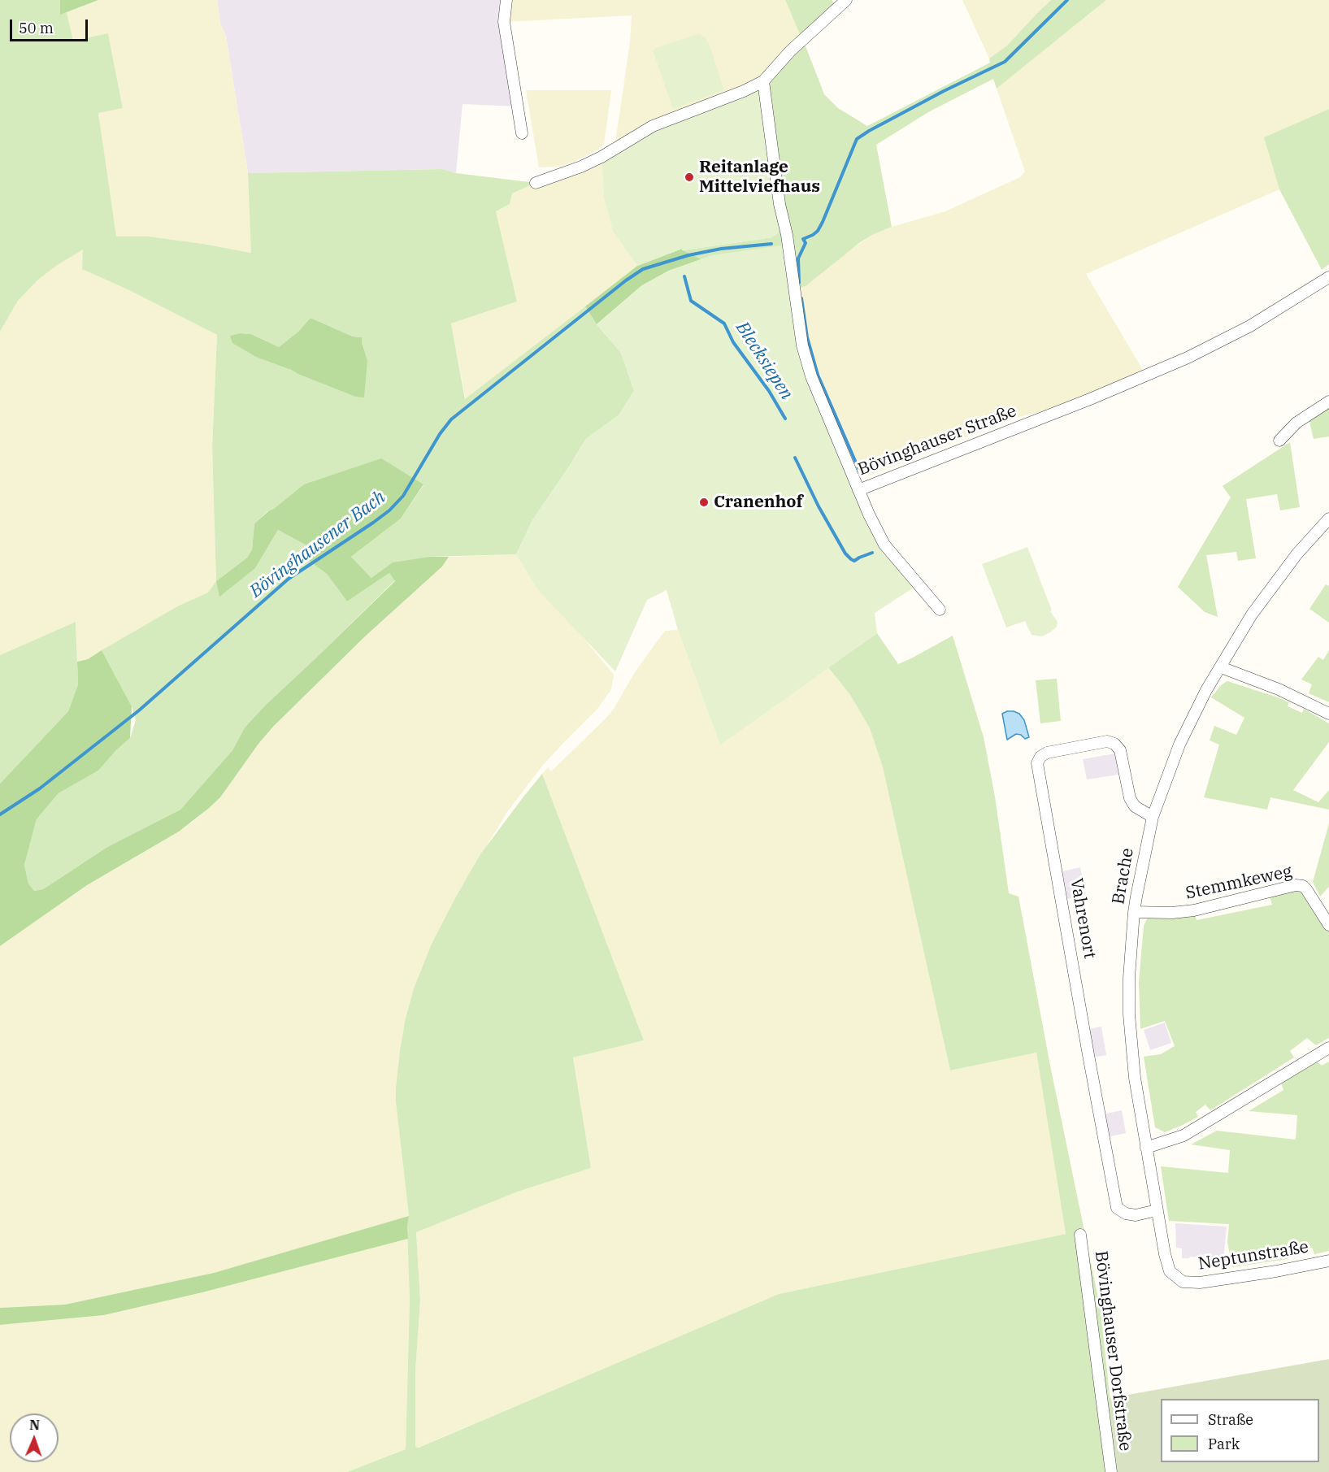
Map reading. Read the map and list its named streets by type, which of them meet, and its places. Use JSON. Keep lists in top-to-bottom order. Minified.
{"streets":{"street":["Bövinghauser Straße","Brache","Stemmkeweg","Vahrenort","Neptunstraße","Bövinghauser Dorfstraße"]},"crossings":[["Brache","Stemmkeweg"],["Brache","Vahrenort"],["Brache","Neptunstraße"]],"water":["Blecksiepen","Bövinghausener Bach"],"places":["Reitanlage Mittelviefhaus","Cranenhof"],"legend":["Straße","Park"],"scale_bar":"50 m","north":"top"}
